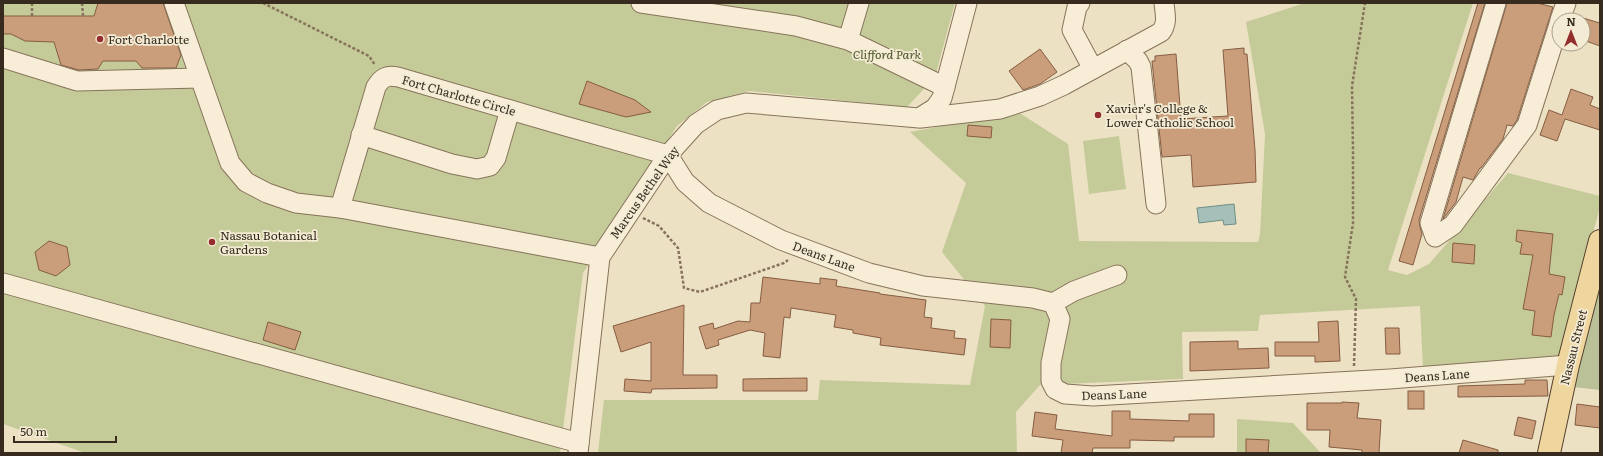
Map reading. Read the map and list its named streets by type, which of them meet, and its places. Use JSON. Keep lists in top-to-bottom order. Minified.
{"streets":{"main road":["Nassau Street"],"street":["Fort Charlotte Circle","Marcus Bethel Way","Deans Lane"]},"crossings":[["Fort Charlotte Circle","Marcus Bethel Way"],["Fort Charlotte Circle","Deans Lane"],["Marcus Bethel Way","Deans Lane"],["Deans Lane","Nassau Street"]],"parks":["Clifford Park"],"places":["Fort Charlotte","Xavier's College & Lower Catholic School","Nassau Botanical Gardens"],"scale_bar":"50 m","north":"top"}
